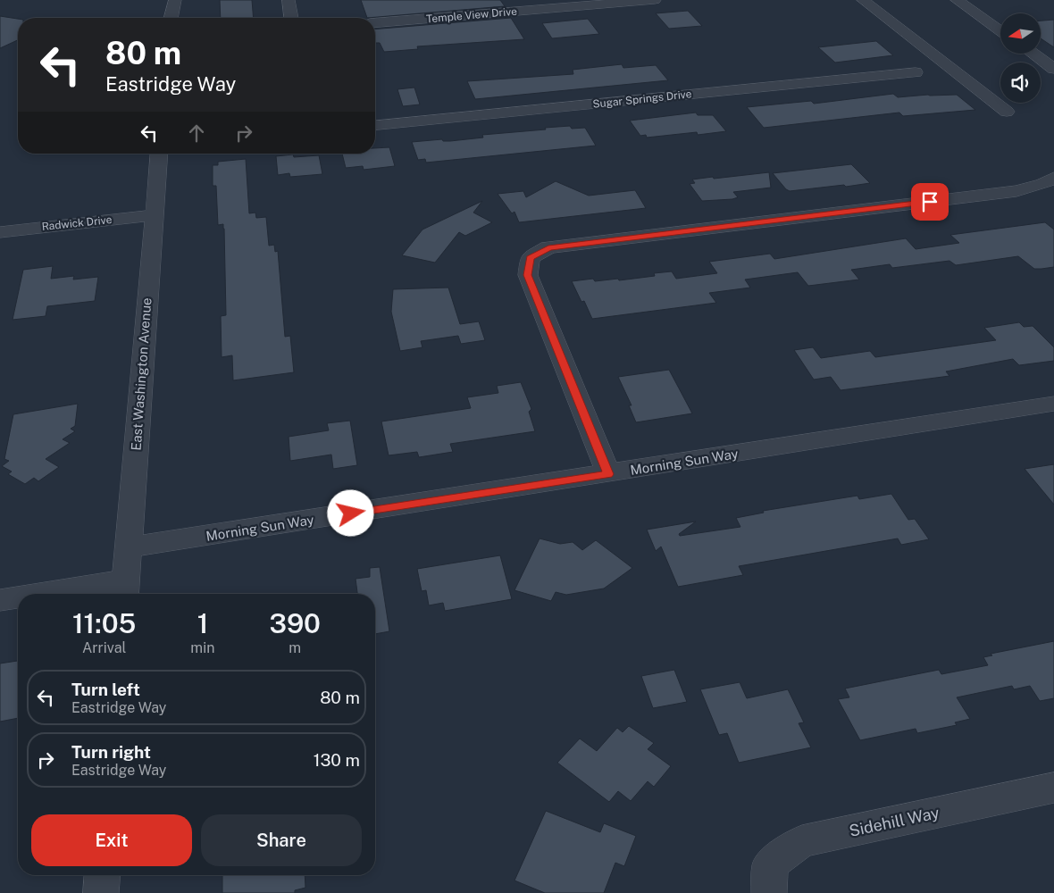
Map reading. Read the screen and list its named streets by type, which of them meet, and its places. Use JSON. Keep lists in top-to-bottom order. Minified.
{"streets":{"street":["Temple View Drive","Sugar Springs Drive","Radwick Drive","East Washington Avenue","Morning Sun Way","Sidehill Way"]},"crossings":[["Radwick Drive","East Washington Avenue"],["East Washington Avenue","Morning Sun Way"]],"north":"left","page":{"turn":["80 m","Eastridge Way"],"eta":["11:05","Arrival","1","min","390","m"],"list":[{"name":"Turn left","note":"Eastridge Way","value":"80 m"},{"name":"Turn right","note":"Eastridge Way","value":"130 m"}],"buttons":["Exit","Share"]}}
